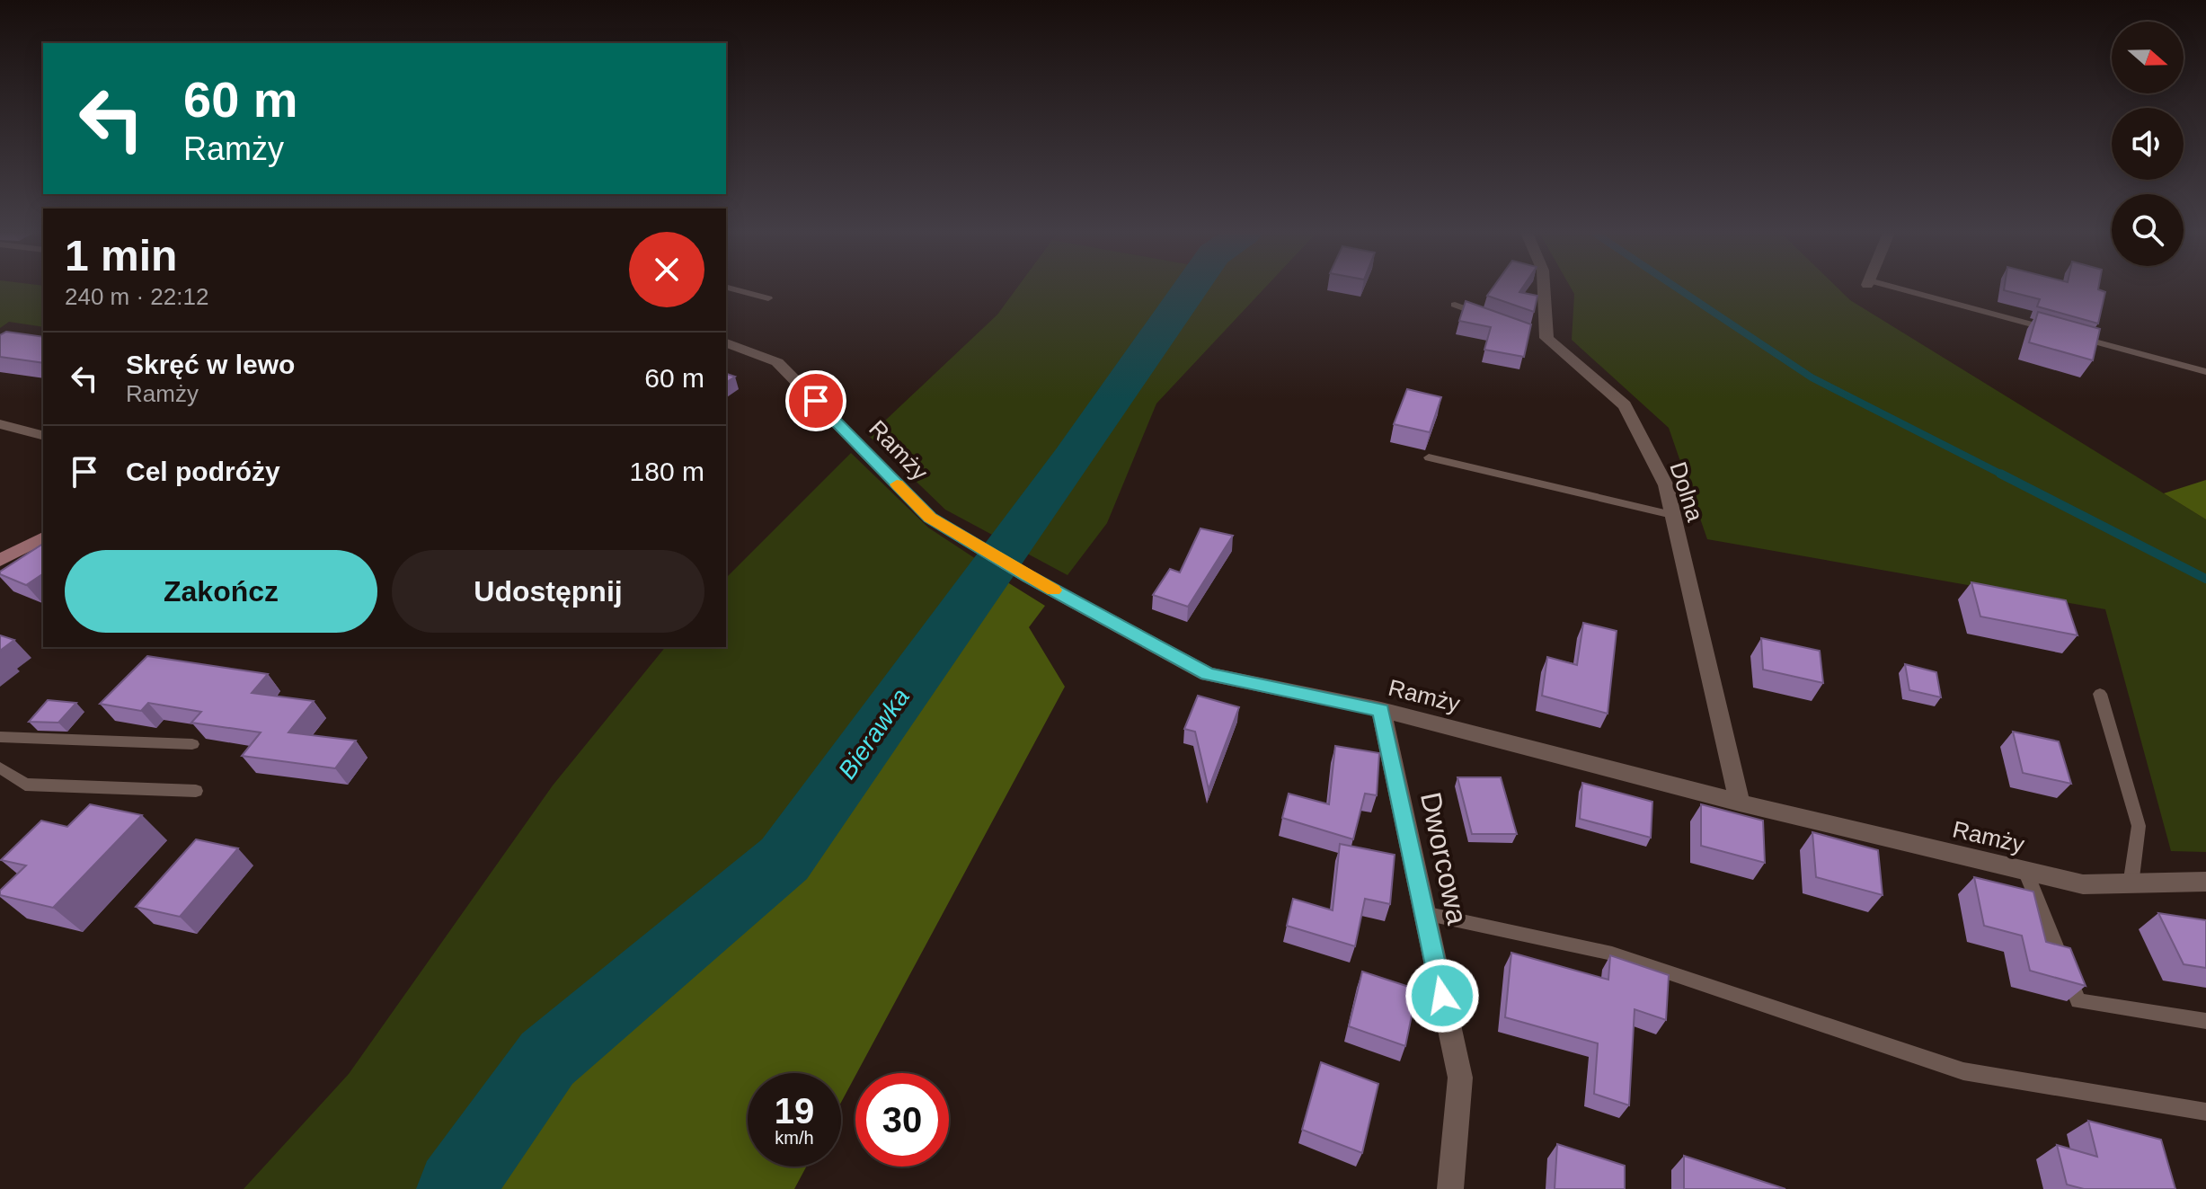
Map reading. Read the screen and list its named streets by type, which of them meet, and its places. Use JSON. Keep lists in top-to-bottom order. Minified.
{"streets":{"street":["Ramży","Dolna","Dworcowa"]},"crossings":[["Ramży","Dolna"],["Ramży","Dworcowa"]],"water":["Bierawka"],"north":"right","page":{"turn":["60 m","Ramży"],"heading":["1 min","240 m · 22:12"],"list":[{"name":"Skręć w lewo","note":"Ramży","value":"60 m"},{"name":"Cel podróży","value":"180 m"}],"buttons":["Zakończ","Udostępnij"],"speed":"19 km/h","limit":"30"}}
